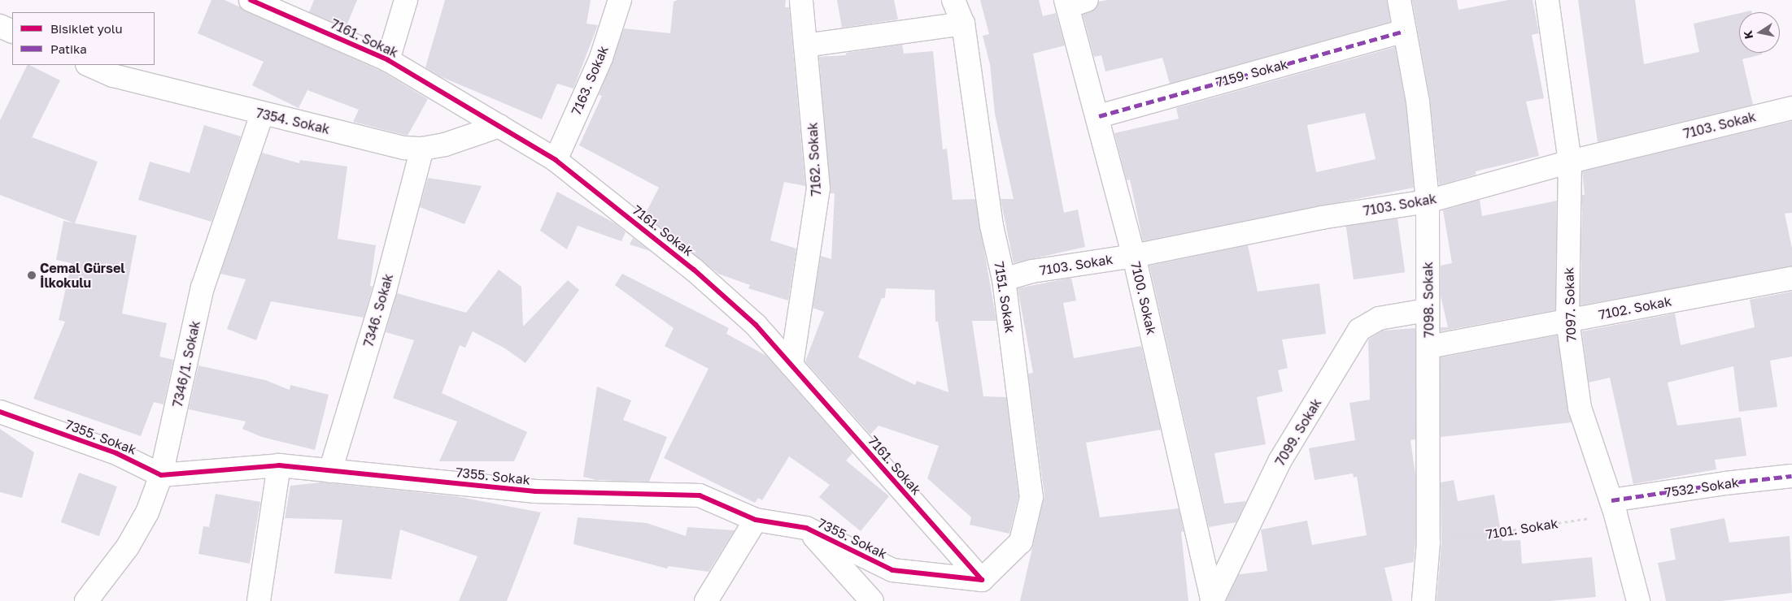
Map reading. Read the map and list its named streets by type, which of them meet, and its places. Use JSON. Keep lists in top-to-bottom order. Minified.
{"streets":{"street":["7161. Sokak","7159. Sokak","7163. Sokak","7354. Sokak","7103. Sokak","7162. Sokak","7151. Sokak","7100. Sokak","7098. Sokak","7097. Sokak","7102. Sokak","7346. Sokak","7346/1. Sokak","7099. Sokak","7355. Sokak","7532. Sokak"],"path":["7101. Sokak"]},"crossings":[["7161. Sokak","7163. Sokak"],["7161. Sokak","7354. Sokak"],["7161. Sokak","7162. Sokak"],["7161. Sokak","7151. Sokak"],["7161. Sokak","7355. Sokak"],["7159. Sokak","7100. Sokak"],["7159. Sokak","7098. Sokak"],["7354. Sokak","7346. Sokak"],["7354. Sokak","7346/1. Sokak"],["7103. Sokak","7151. Sokak"],["7103. Sokak","7100. Sokak"],["7103. Sokak","7098. Sokak"],["7103. Sokak","7097. Sokak"],["7151. Sokak","7355. Sokak"],["7100. Sokak","7099. Sokak"],["7098. Sokak","7102. Sokak"],["7098. Sokak","7099. Sokak"],["7098. Sokak","7101. Sokak"],["7097. Sokak","7102. Sokak"],["7097. Sokak","7532. Sokak"],["7097. Sokak","7101. Sokak"],["7346. Sokak","7355. Sokak"],["7346/1. Sokak","7355. Sokak"],["7532. Sokak","7101. Sokak"]],"places":["Cemal Gürsel İlkokulu"],"legend":["Bisiklet yolu","Patika"],"north":"left"}
